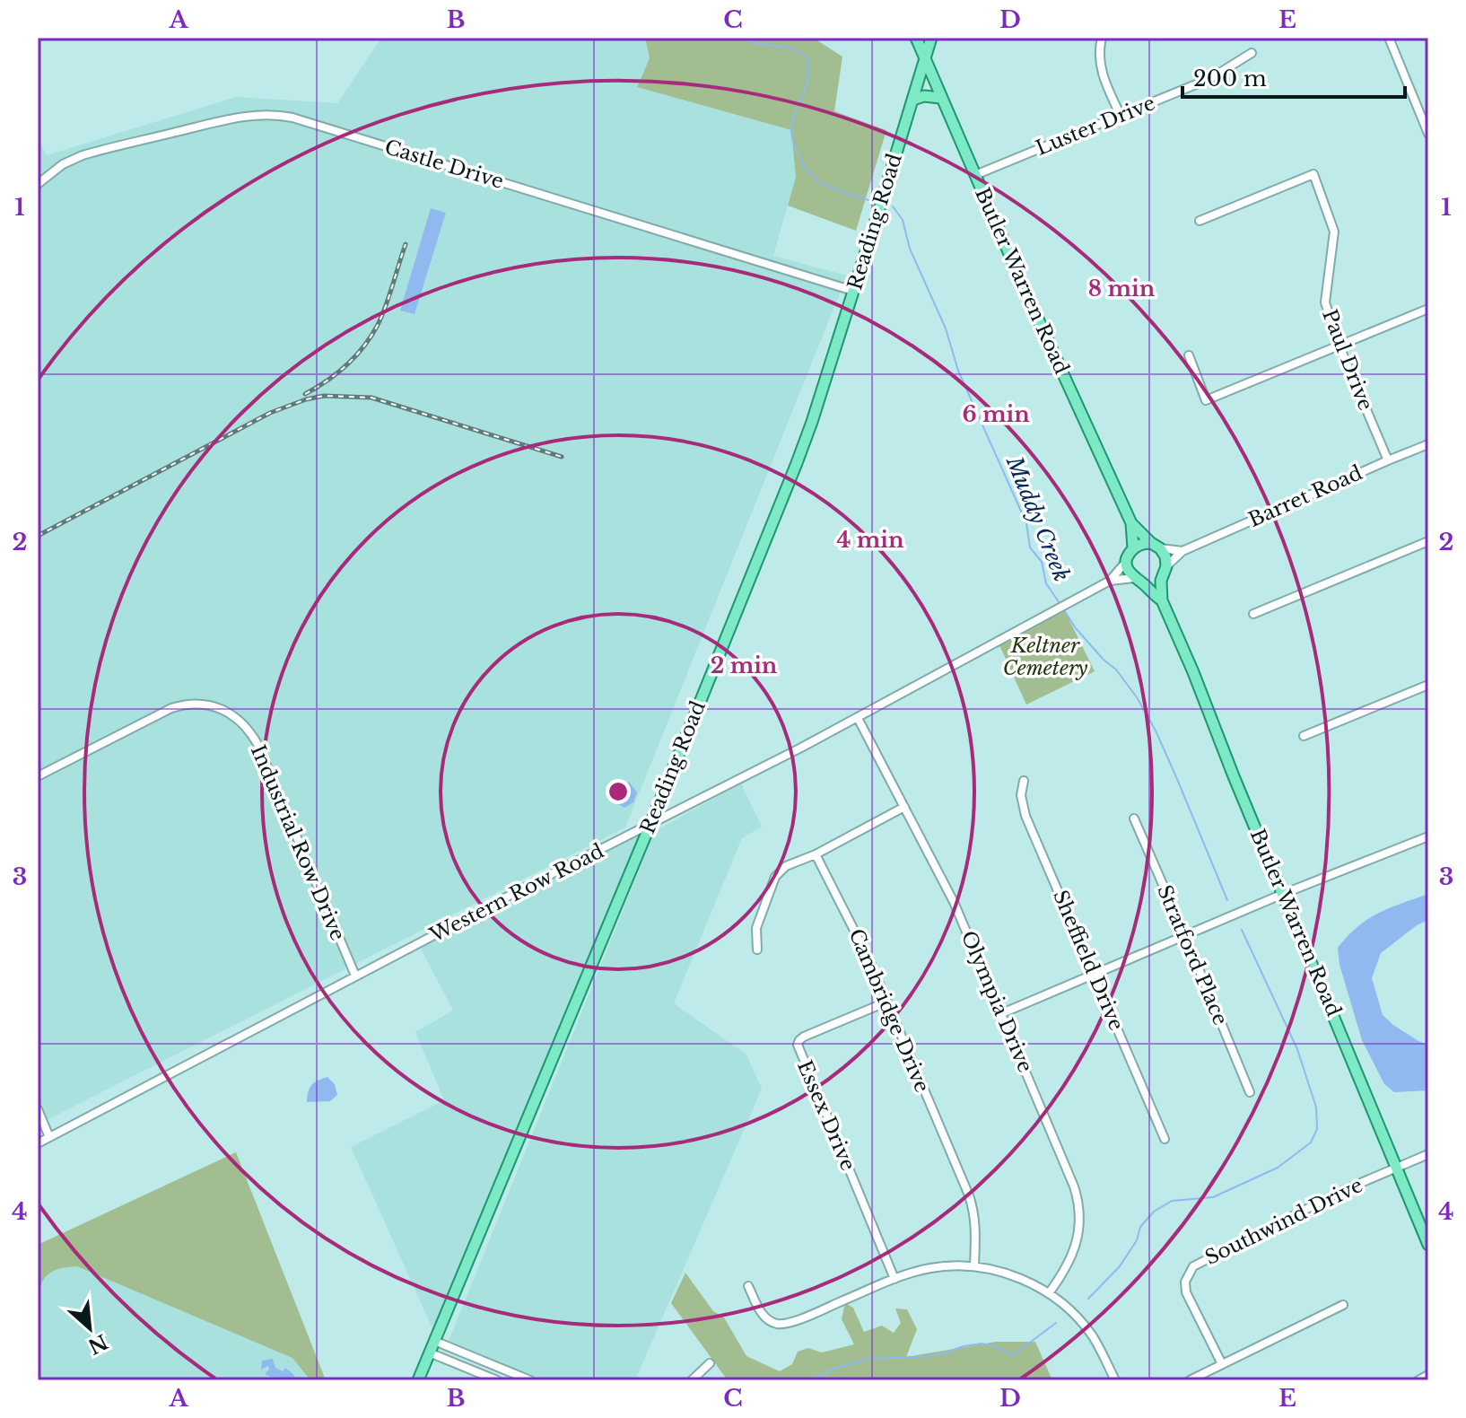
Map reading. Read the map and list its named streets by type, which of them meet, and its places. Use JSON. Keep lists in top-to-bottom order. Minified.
{"streets":{"main road":["Reading Road","Butler Warren Road"],"street":["Luster Drive","Castle Drive","Paul Drive","Barret Road","Industrial Row Drive","Western Row Road","Stratford Place","Sheffield Drive","Olympia Drive","Cambridge Drive","Essex Drive","Southwind Drive"]},"crossings":[["Luster Drive","Butler Warren Road"],["Castle Drive","Reading Road"],["Reading Road","Butler Warren Road"],["Reading Road","Western Row Road"],["Butler Warren Road","Barret Road"],["Butler Warren Road","Western Row Road"],["Butler Warren Road","Southwind Drive"],["Paul Drive","Barret Road"],["Barret Road","Western Row Road"],["Industrial Row Drive","Western Row Road"],["Western Row Road","Olympia Drive"],["Cambridge Drive","Essex Drive"]],"water":["Muddy Creek"],"parks":["Keltner Cemetery"],"scale_bar":"200 m","north":"bottom right","grid":{"columns":["A","B","C","D","E"],"rows":["1","2","3","4"]},"rings":["8 min","6 min","4 min","2 min"]}
